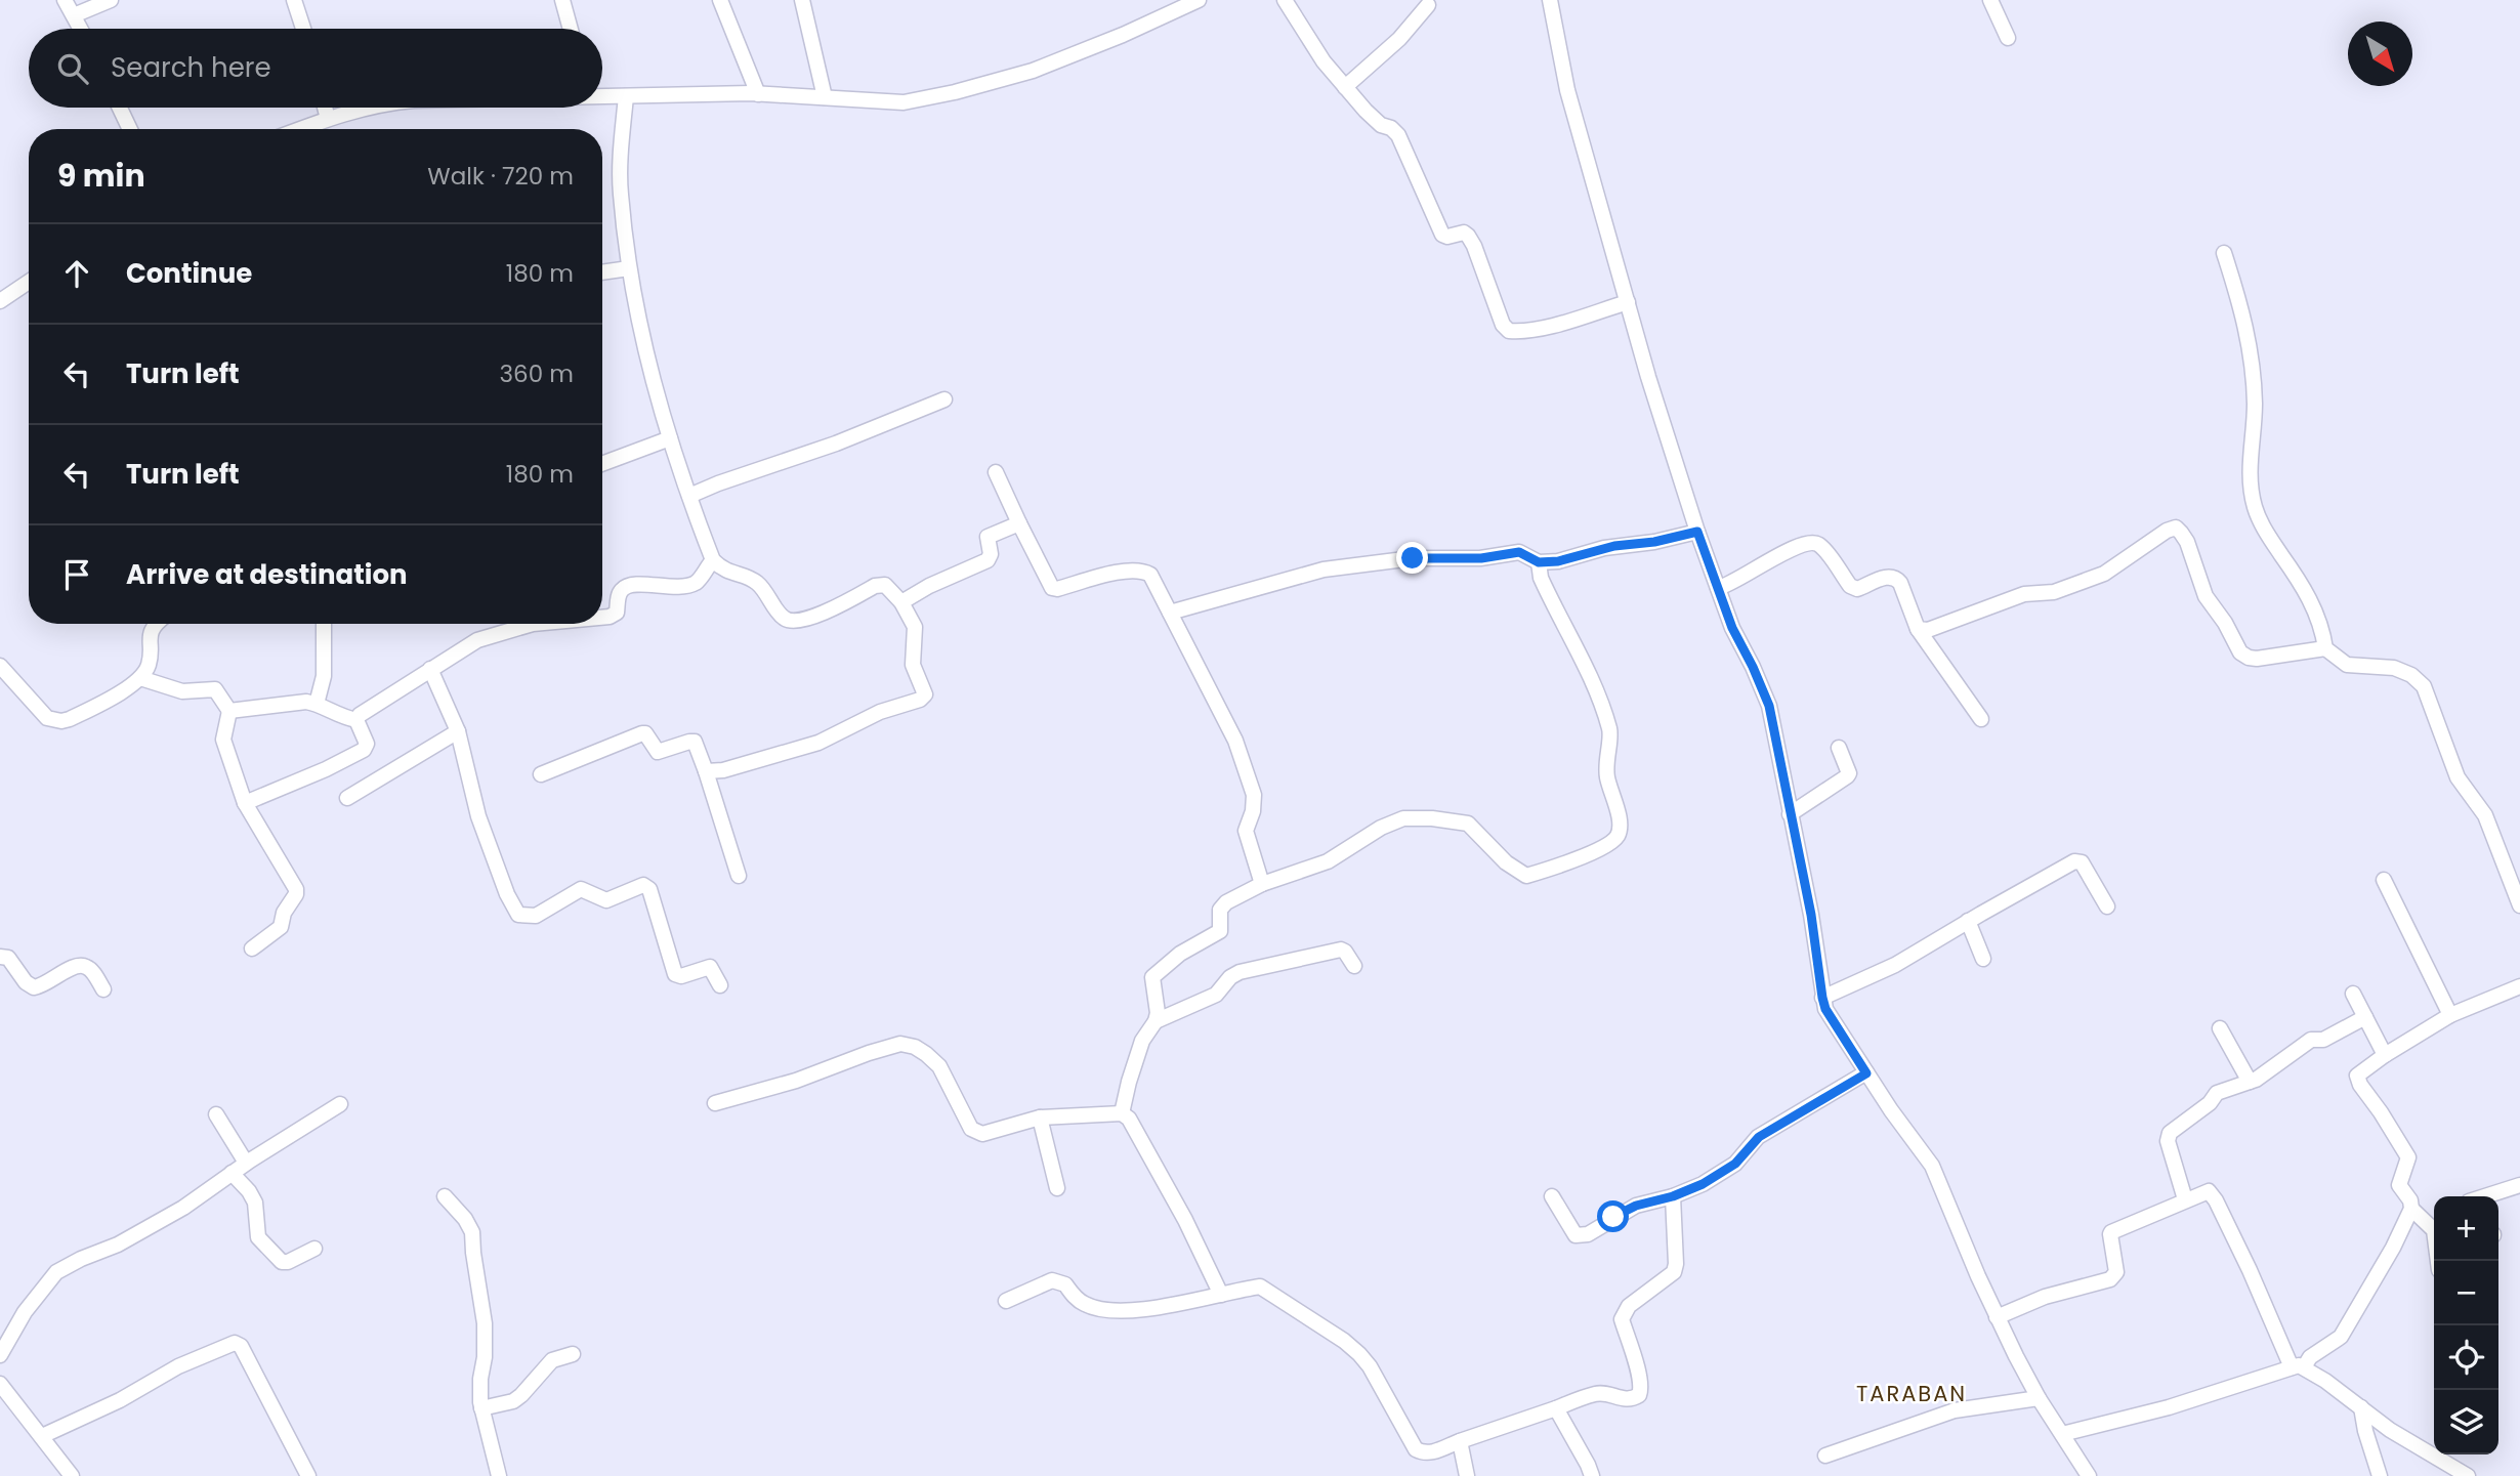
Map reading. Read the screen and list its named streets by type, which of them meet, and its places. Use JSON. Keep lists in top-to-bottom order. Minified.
{"districts":["TARABAN"],"north":"bottom right","page":{"search":"Search here","heading":["9 min","Walk · 720 m"],"list":[["Continue","180 m"],["Turn left","360 m"],["Turn left","180 m"],"Arrive at destination"],"map_buttons":["+","−"]}}
